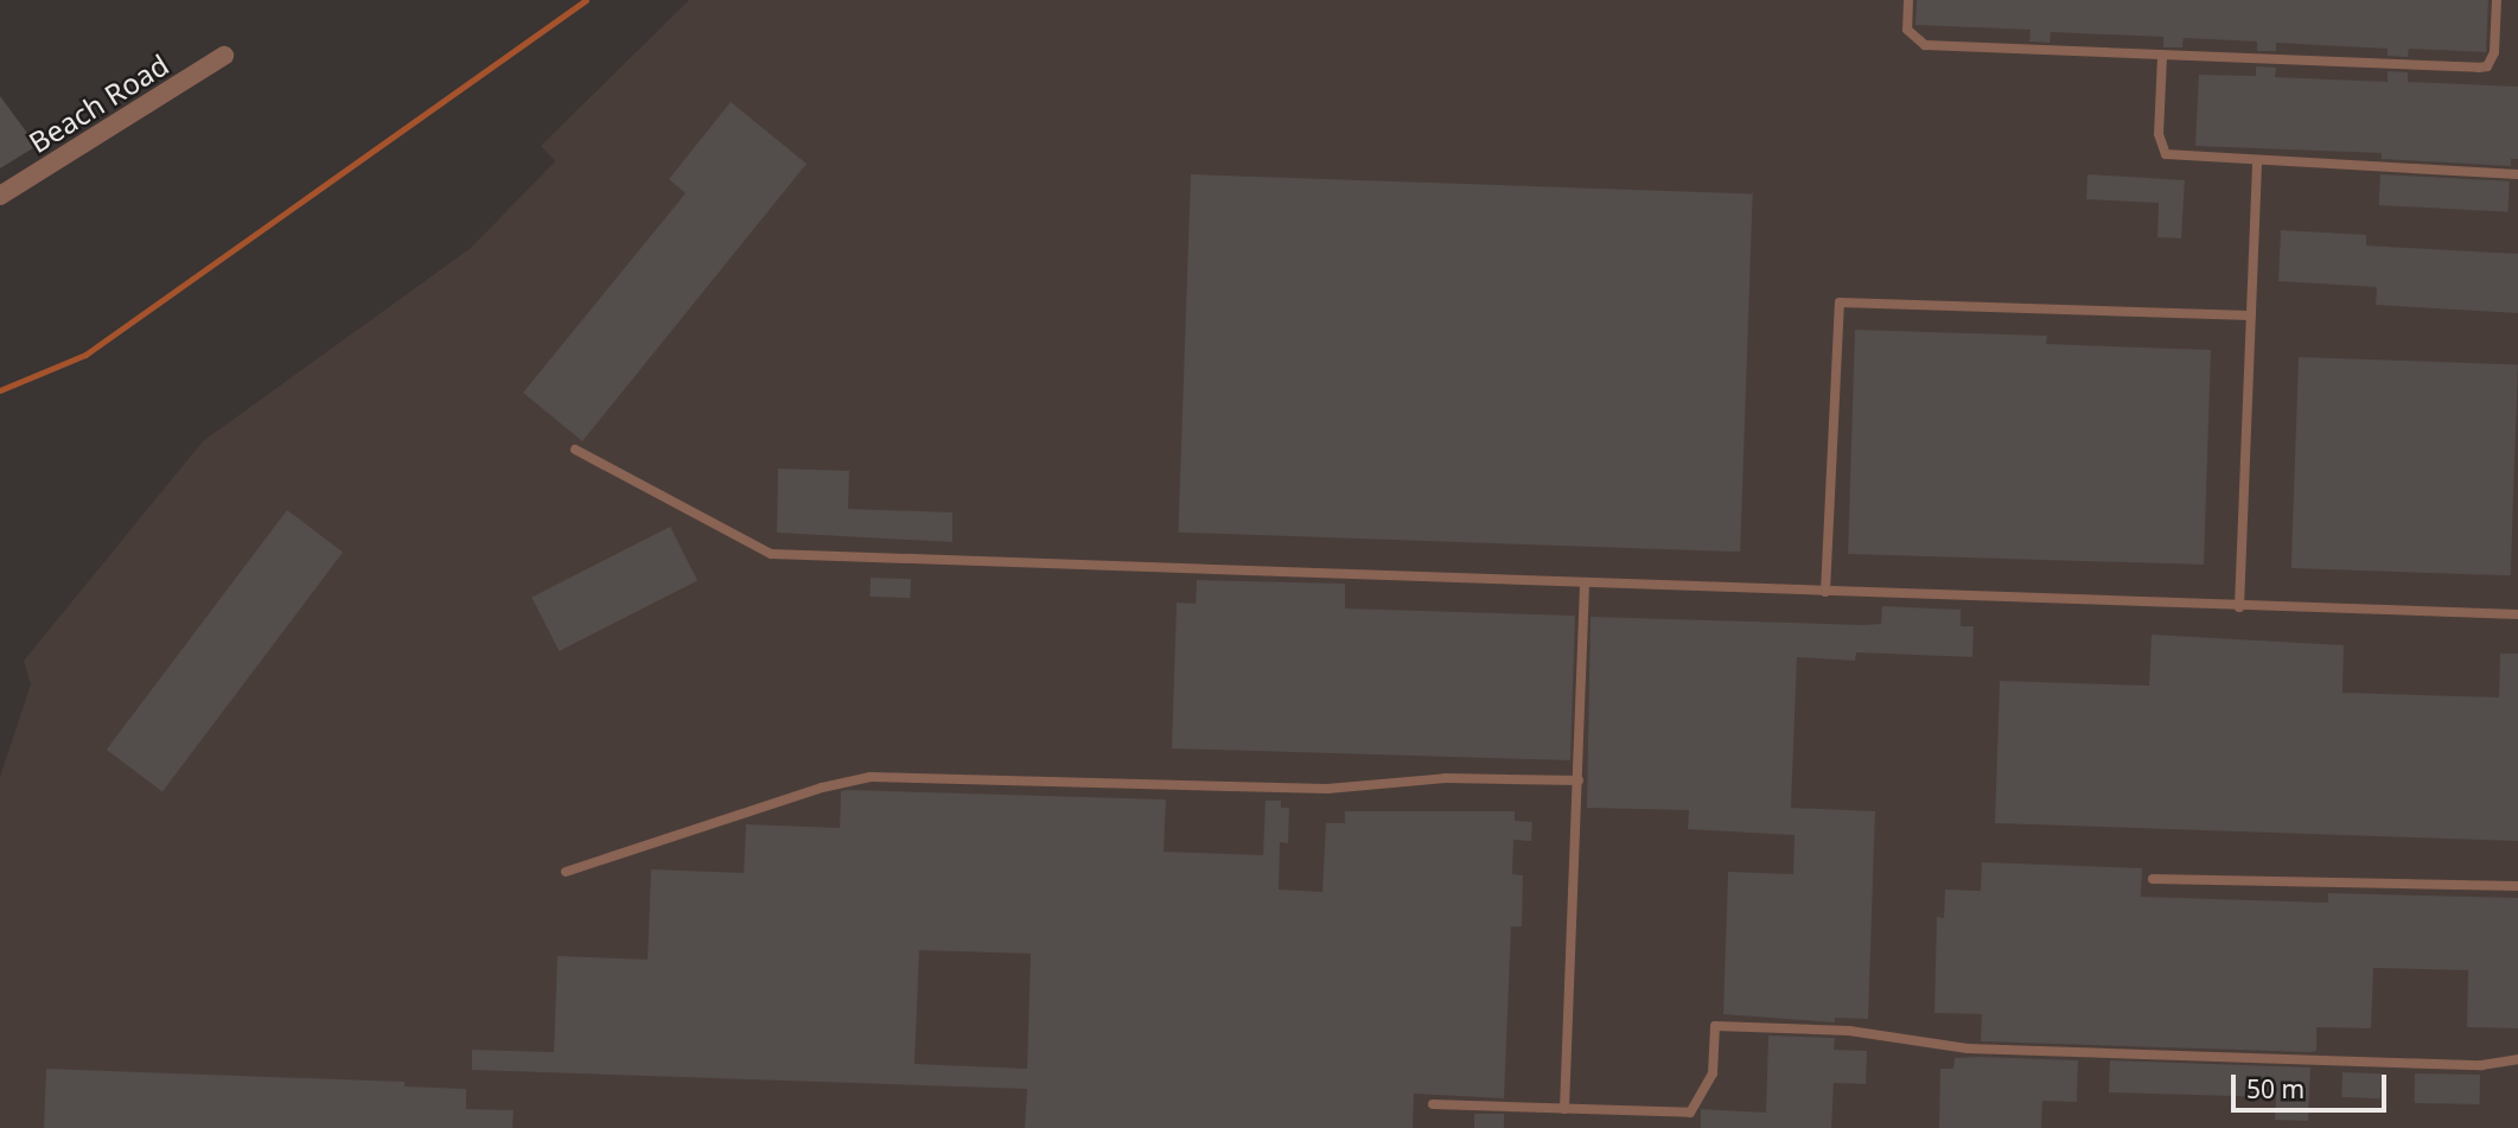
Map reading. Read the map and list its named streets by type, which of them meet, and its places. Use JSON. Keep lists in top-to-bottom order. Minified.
{"streets":{"street":["Beach Road"]},"scale_bar":"50 m"}
